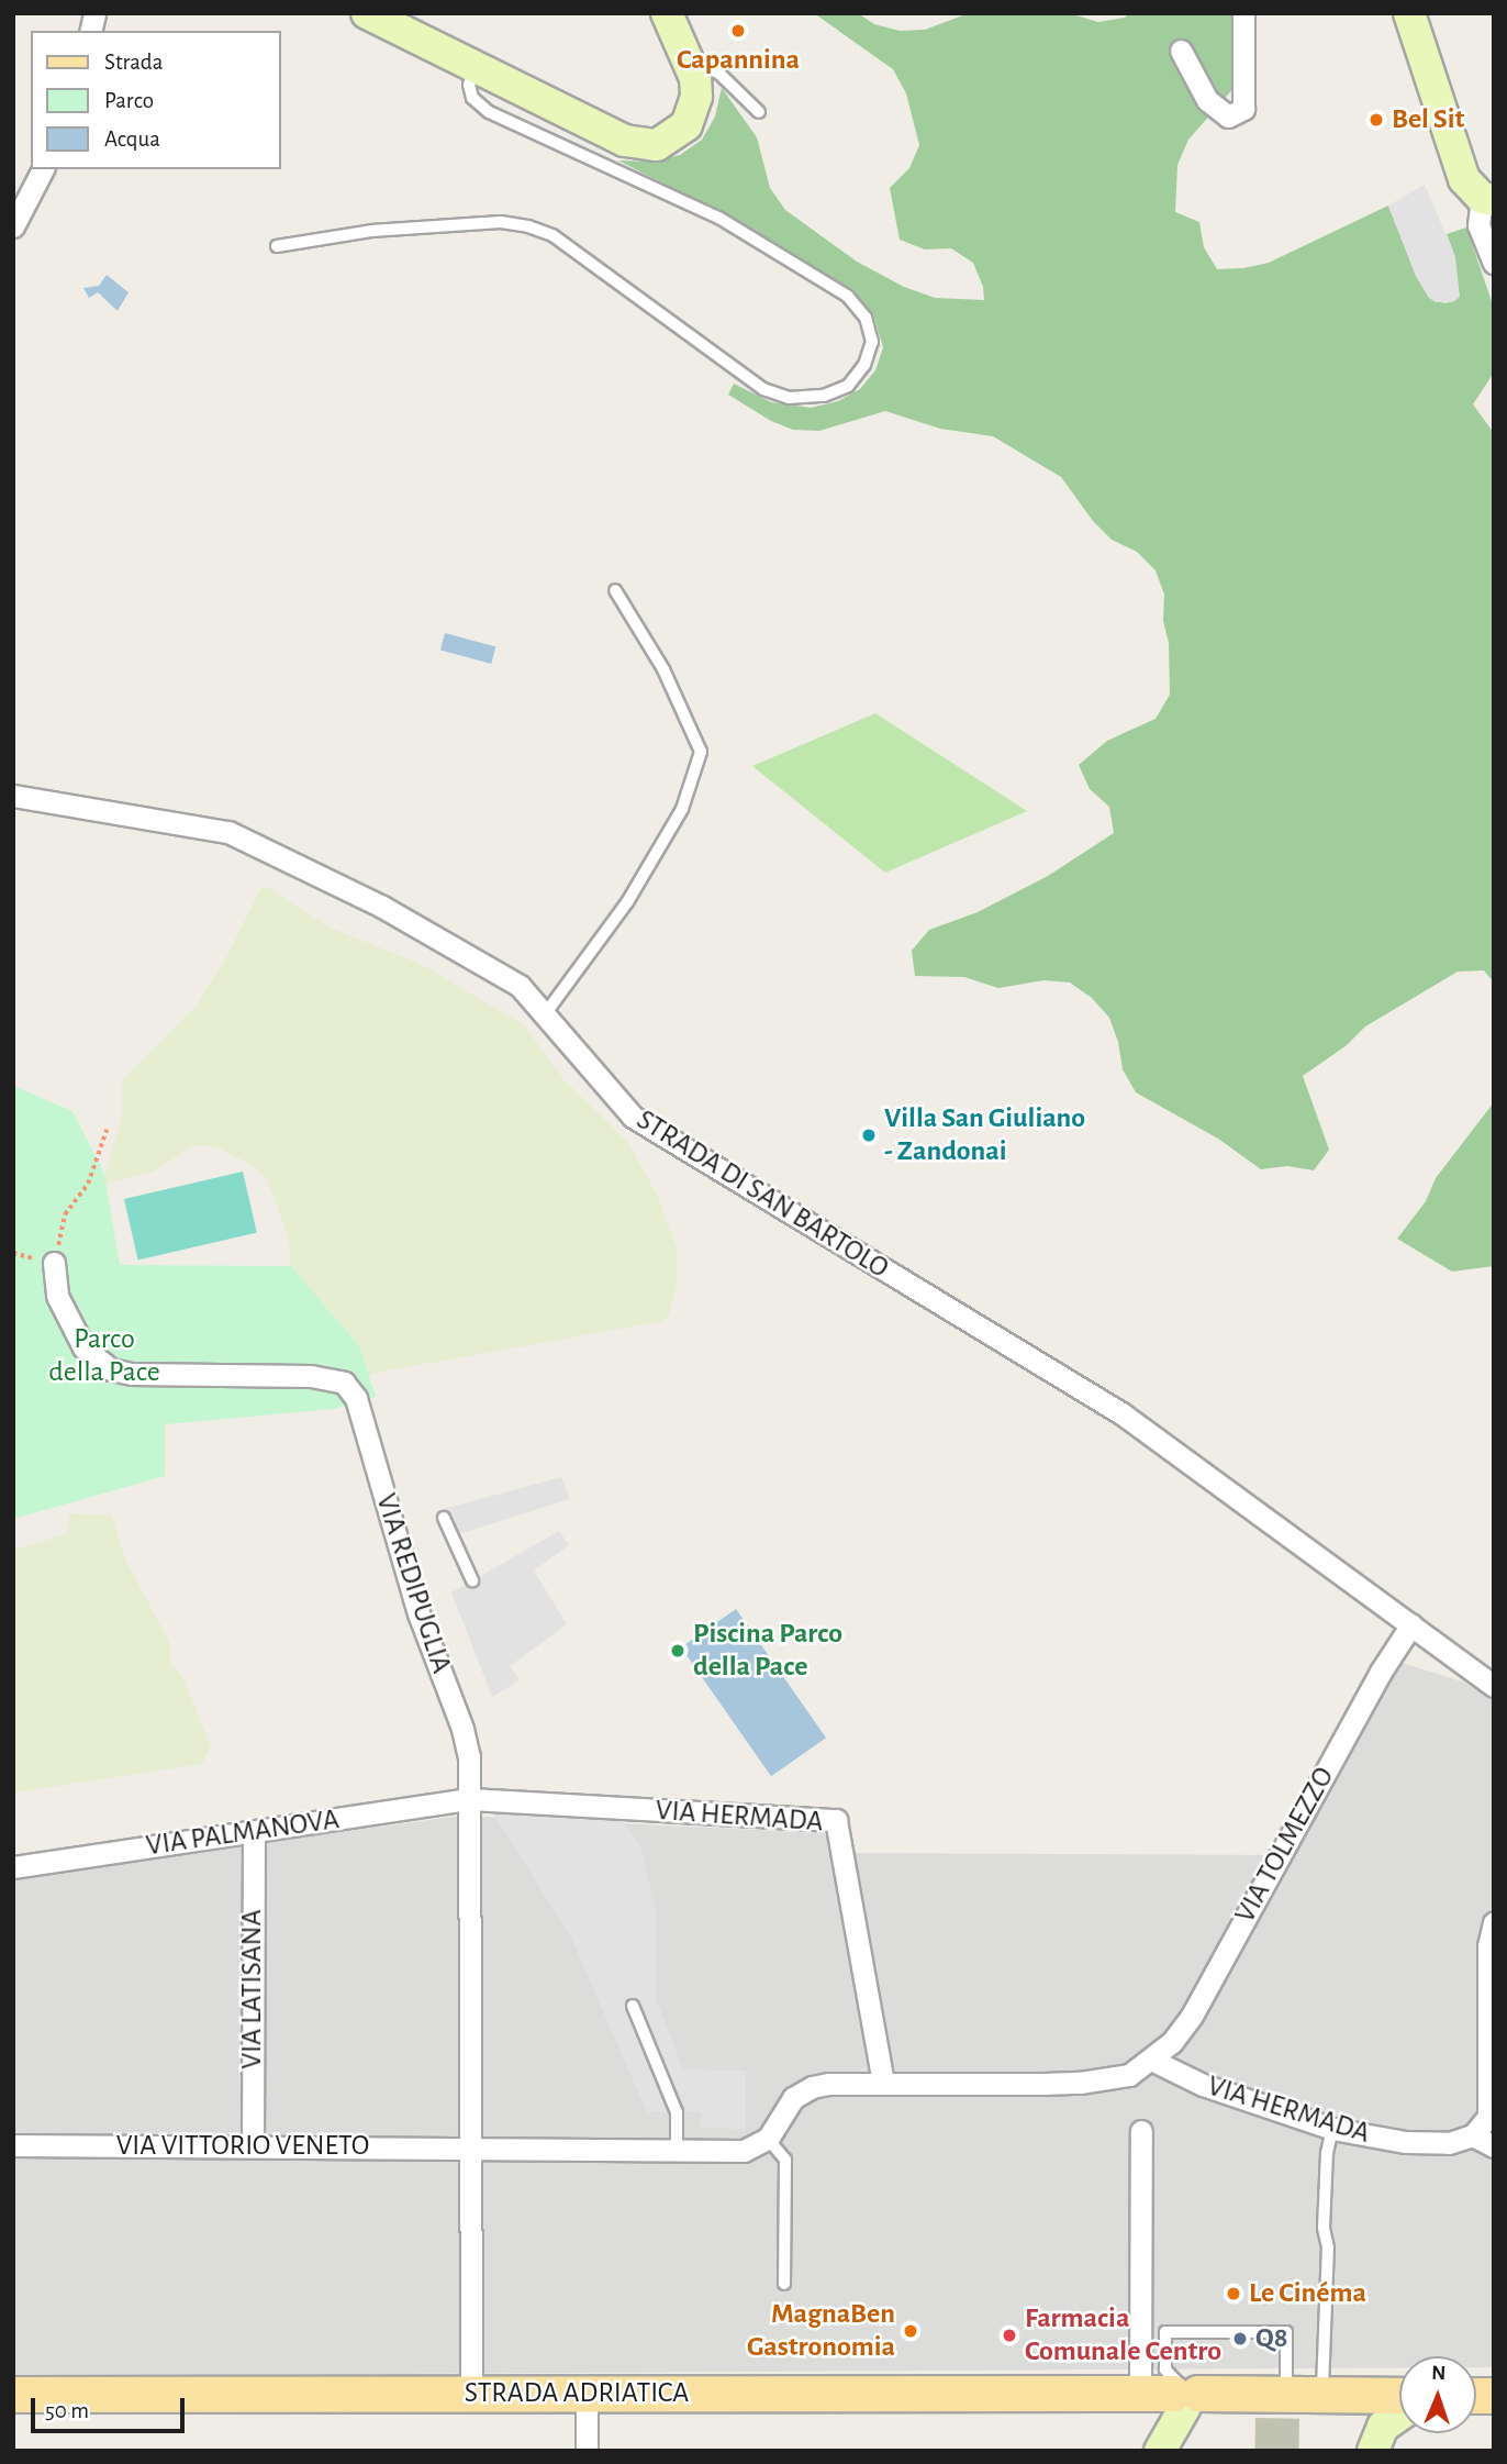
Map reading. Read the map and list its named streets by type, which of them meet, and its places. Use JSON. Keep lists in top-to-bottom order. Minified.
{"streets":{"main road":["STRADA ADRIATICA"],"street":["STRADA DI SAN BARTOLO","VIA REDIPUGLIA","VIA HERMADA","VIA PALMANOVA","VIA TOLMEZZO","VIA LATISANA","VIA VITTORIO VENETO"]},"crossings":[["STRADA DI SAN BARTOLO","VIA TOLMEZZO"],["VIA REDIPUGLIA","VIA HERMADA"],["VIA REDIPUGLIA","VIA PALMANOVA"],["VIA REDIPUGLIA","VIA VITTORIO VENETO"],["VIA REDIPUGLIA","STRADA ADRIATICA"],["VIA HERMADA","VIA PALMANOVA"],["VIA HERMADA","VIA TOLMEZZO"],["VIA PALMANOVA","VIA LATISANA"],["VIA LATISANA","VIA VITTORIO VENETO"]],"parks":["Parco della Pace"],"places":["Capannina","Bel Sit","Villa San Giuliano - Zandonai","Piscina Parco della Pace","Le Cinéma","MagnaBen Gastronomia","Farmacia Comunale Centro","Q8"],"legend":["Strada","Parco","Acqua"],"scale_bar":"50 m","north":"top"}
